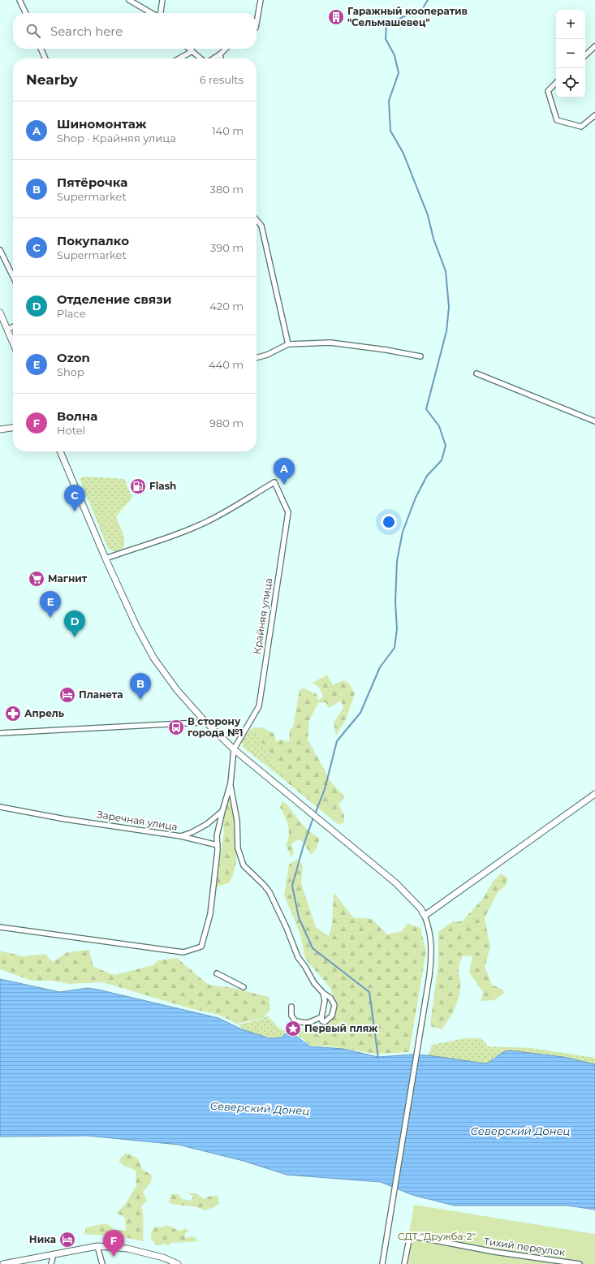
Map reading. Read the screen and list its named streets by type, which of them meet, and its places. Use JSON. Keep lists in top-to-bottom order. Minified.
{"streets":{"street":["Крайняя улица","Заречная улица","Тихий переулок"]},"water":["Северский Донец"],"parks":["СДТ \"Дружба-2\""],"places":{"building":["Гаражный кооператив \"Сельмашевец\""],"fuel station":["Flash"],"supermarket":["Магнит"],"hotel":["Планета","Ника"],"pharmacy":["Апрель"],"bus stop":["В сторону города №1"],"place":["Первый пляж"]},"page":{"map_buttons":["+","−"],"search":"Search here","heading":["Nearby","6 results"],"list":[{"mark":"A","name":"Шиномонтаж","note":"Shop · Крайняя улица","value":"140 m"},{"mark":"B","name":"Пятёрочка","note":"Supermarket","value":"380 m"},{"mark":"C","name":"Покупалко","note":"Supermarket","value":"390 m"},{"mark":"D","name":"Отделение связи","note":"Place","value":"420 m"},{"mark":"E","name":"Ozon","note":"Shop","value":"440 m"},{"mark":"F","name":"Волна","note":"Hotel","value":"980 m"}],"pins":["A","C","E","D","B","F"]}}
